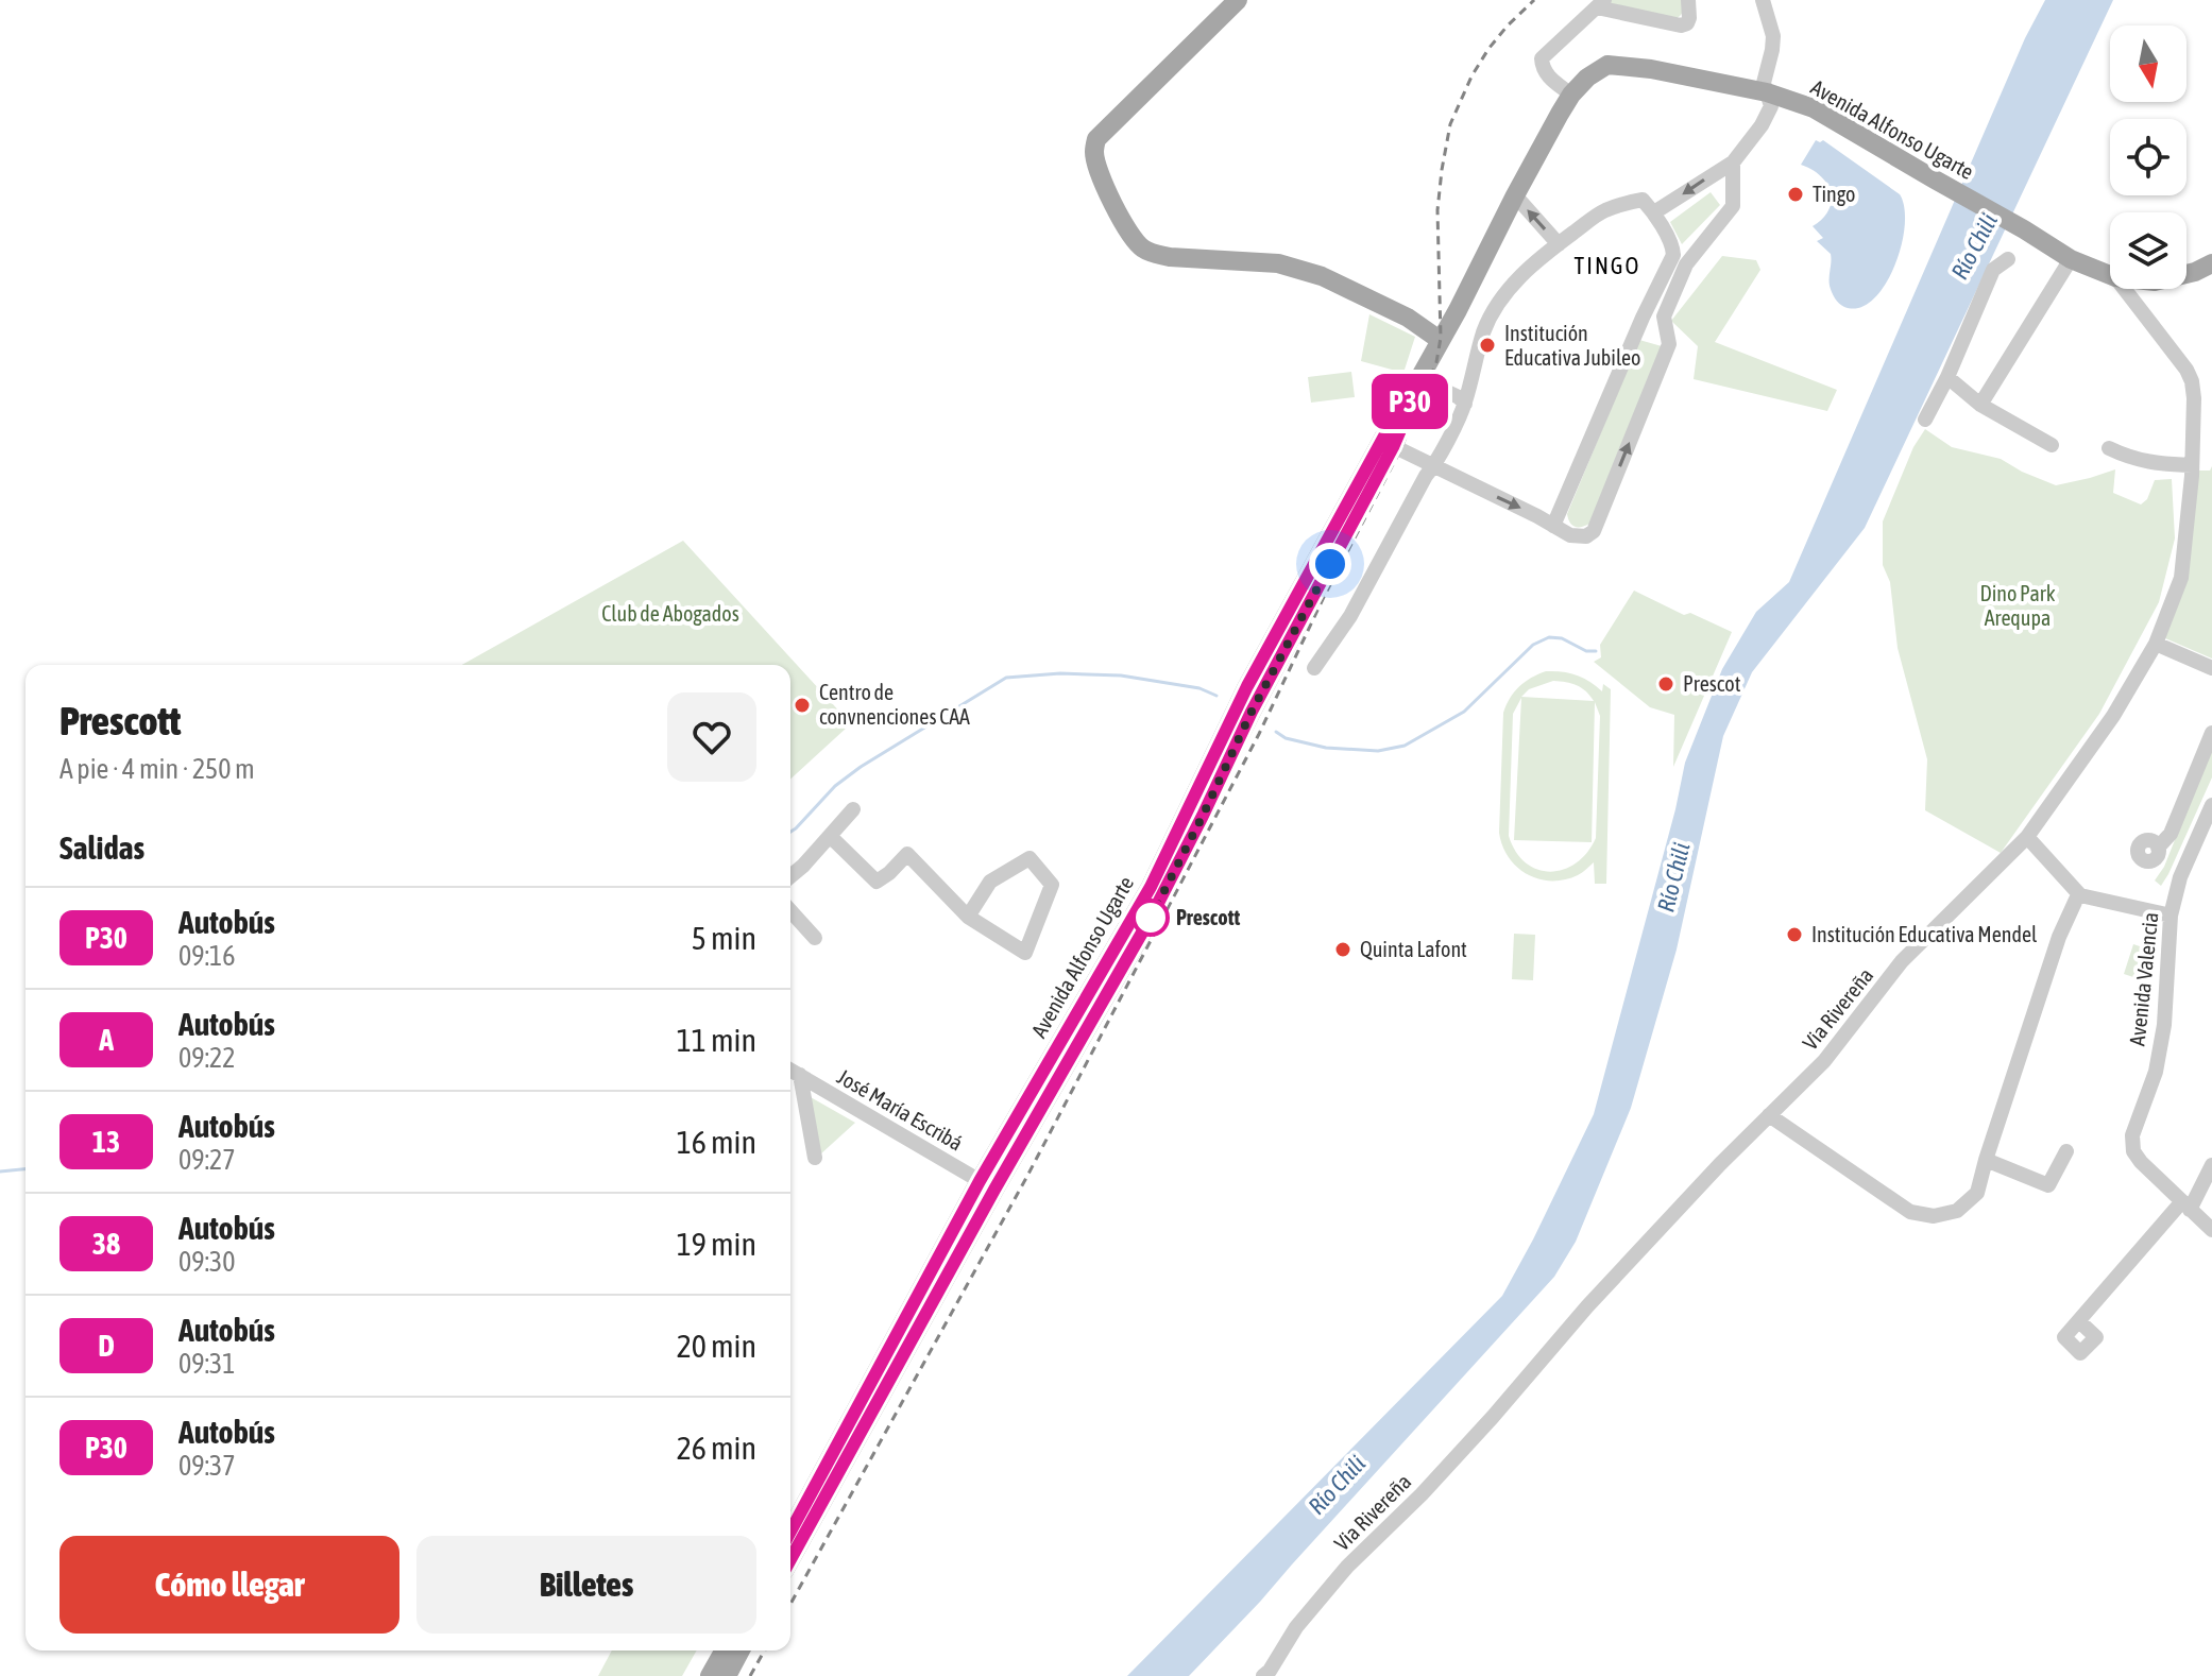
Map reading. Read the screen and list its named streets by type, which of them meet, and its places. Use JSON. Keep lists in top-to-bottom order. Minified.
{"streets":{"main road":["Avenida Alfonso Ugarte"],"street":["Avenida Valencia","Via Rivereña","José María Escribá"]},"crossings":[["Avenida Alfonso Ugarte","José María Escribá"]],"districts":["TINGO"],"water":["Río Chili"],"parks":["Dino Park Arequpa","Club de Abogados"],"places":["Tingo","Institución Educativa Jubileo","Prescot","Centro de convnenciones CAA","Prescott","Institución Educativa Mendel","Quinta Lafont"],"lines":["bus line P30"],"north":"bottom","page":{"on_map":"P30","heading":[["Prescott","A pie · 4 min · 250 m"],"Salidas"],"list":[{"mark":"P30","name":"Autobús","note":"09:16","value":"5 min"},{"mark":"A","name":"Autobús","note":"09:22","value":"11 min"},{"mark":"13","name":"Autobús","note":"09:27","value":"16 min"},{"mark":"38","name":"Autobús","note":"09:30","value":"19 min"},{"mark":"D","name":"Autobús","note":"09:31","value":"20 min"},{"mark":"P30","name":"Autobús","note":"09:37","value":"26 min"}],"buttons":["Cómo llegar","Billetes"]}}
